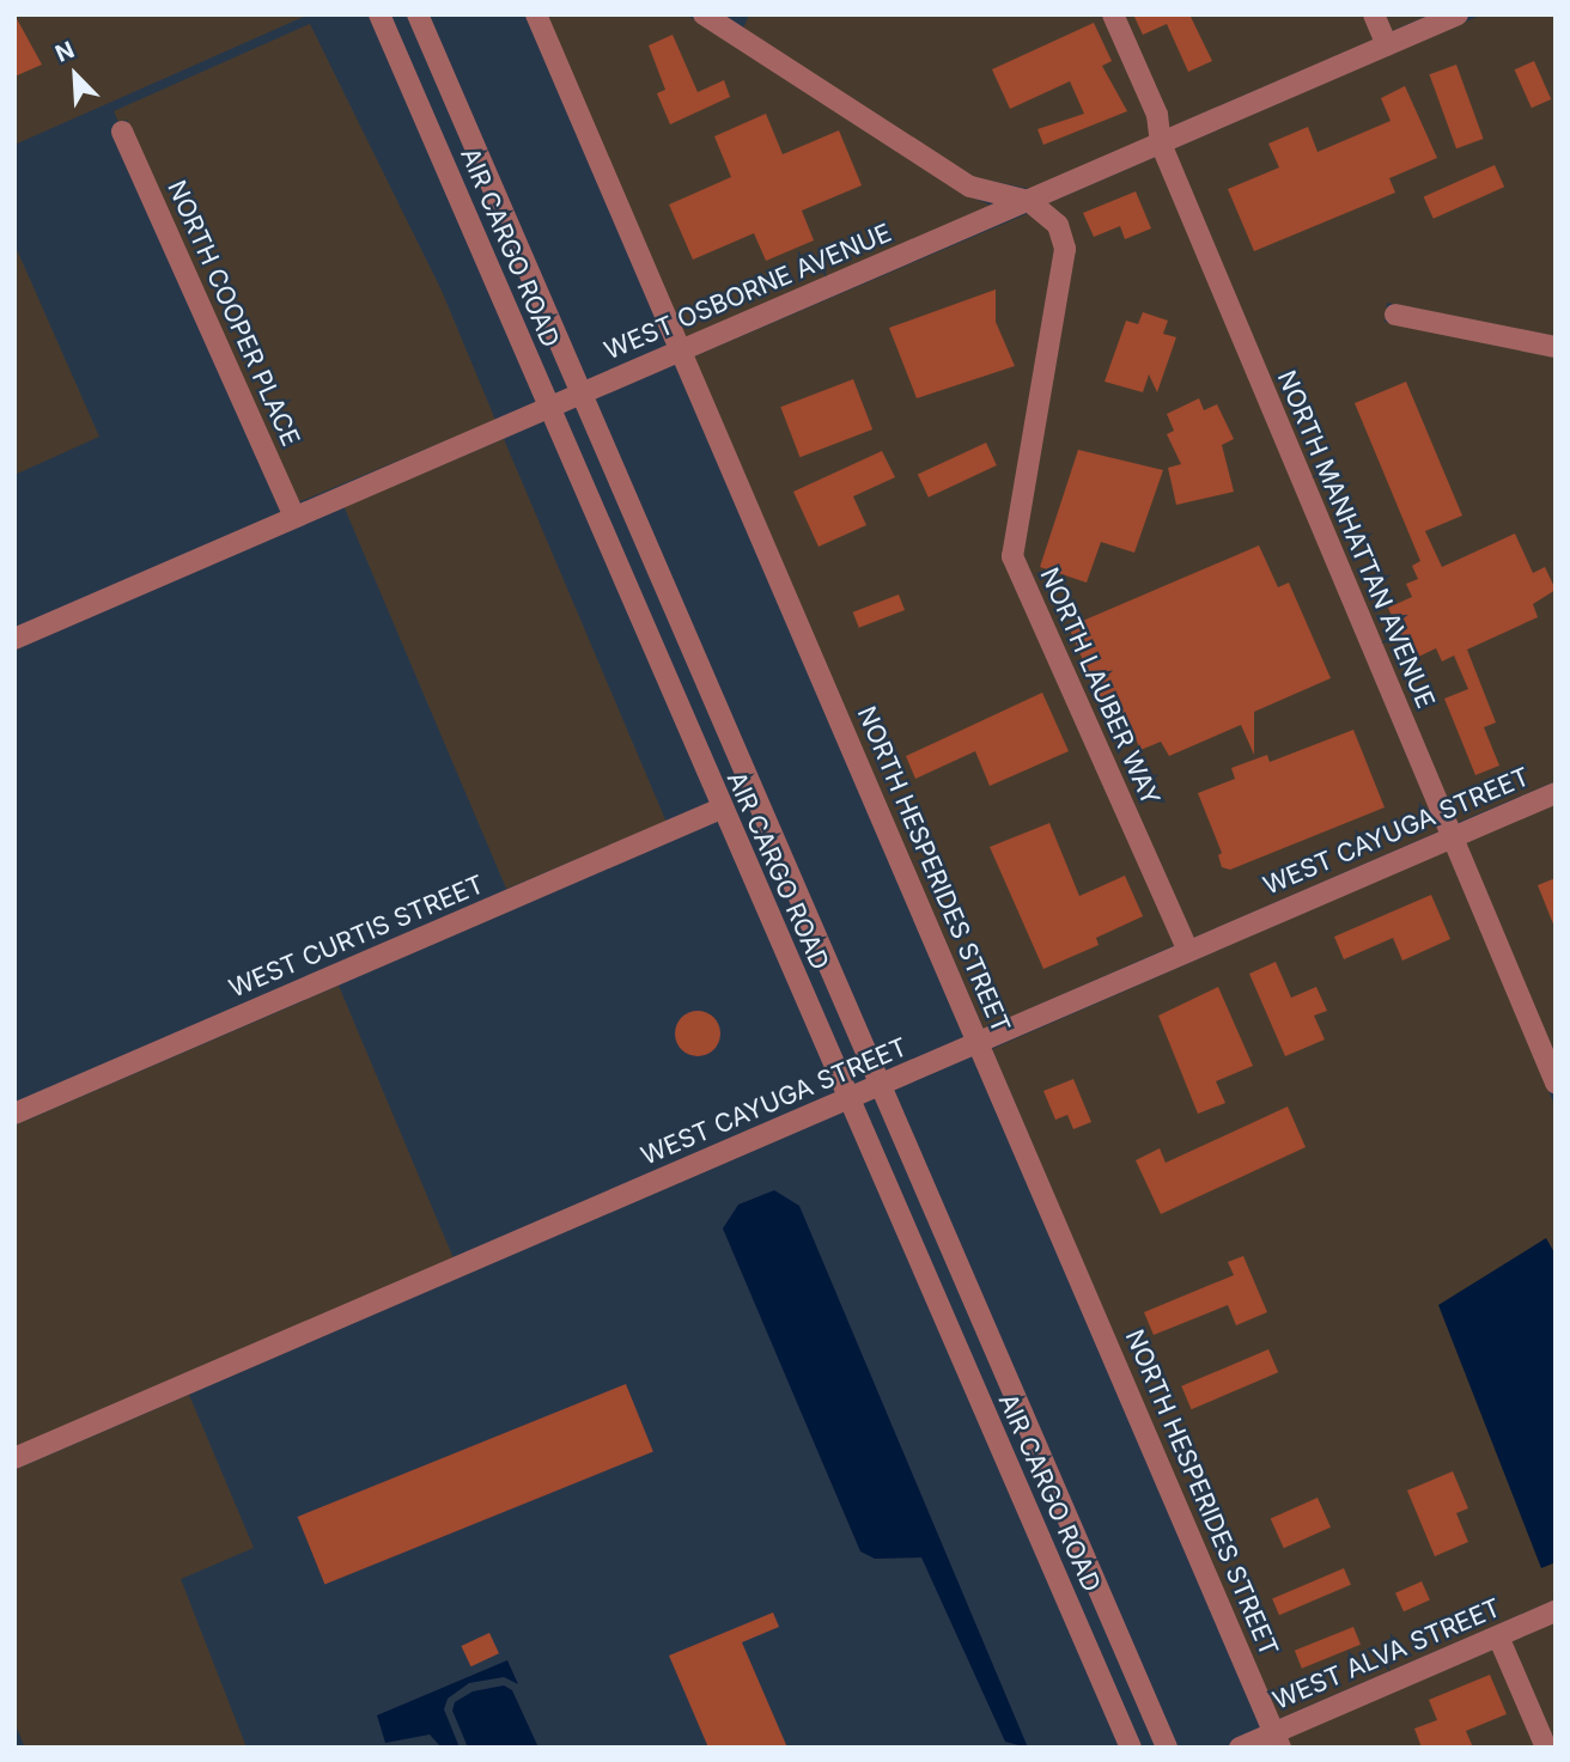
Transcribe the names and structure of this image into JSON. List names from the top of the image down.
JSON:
{
  "streets": {
    "street": [
      "AIR CARGO ROAD",
      "WEST OSBORNE AVENUE",
      "NORTH COOPER PLACE",
      "NORTH MANHATTAN AVENUE",
      "NORTH LAUBER WAY",
      "WEST CAYUGA STREET",
      "NORTH HESPERIDES STREET",
      "WEST CURTIS STREET",
      "WEST ALVA STREET"
    ]
  },
  "crossings": [
    ["AIR CARGO ROAD", "WEST OSBORNE AVENUE"],
    ["AIR CARGO ROAD", "WEST CAYUGA STREET"],
    ["AIR CARGO ROAD", "WEST CURTIS STREET"],
    ["WEST OSBORNE AVENUE", "NORTH COOPER PLACE"],
    ["WEST OSBORNE AVENUE", "NORTH MANHATTAN AVENUE"],
    ["WEST OSBORNE AVENUE", "NORTH LAUBER WAY"],
    ["WEST OSBORNE AVENUE", "NORTH HESPERIDES STREET"],
    ["NORTH MANHATTAN AVENUE", "WEST CAYUGA STREET"],
    ["NORTH LAUBER WAY", "WEST CAYUGA STREET"],
    ["WEST CAYUGA STREET", "NORTH HESPERIDES STREET"],
    ["NORTH HESPERIDES STREET", "WEST ALVA STREET"]
  ],
  "north": "top left"
}
